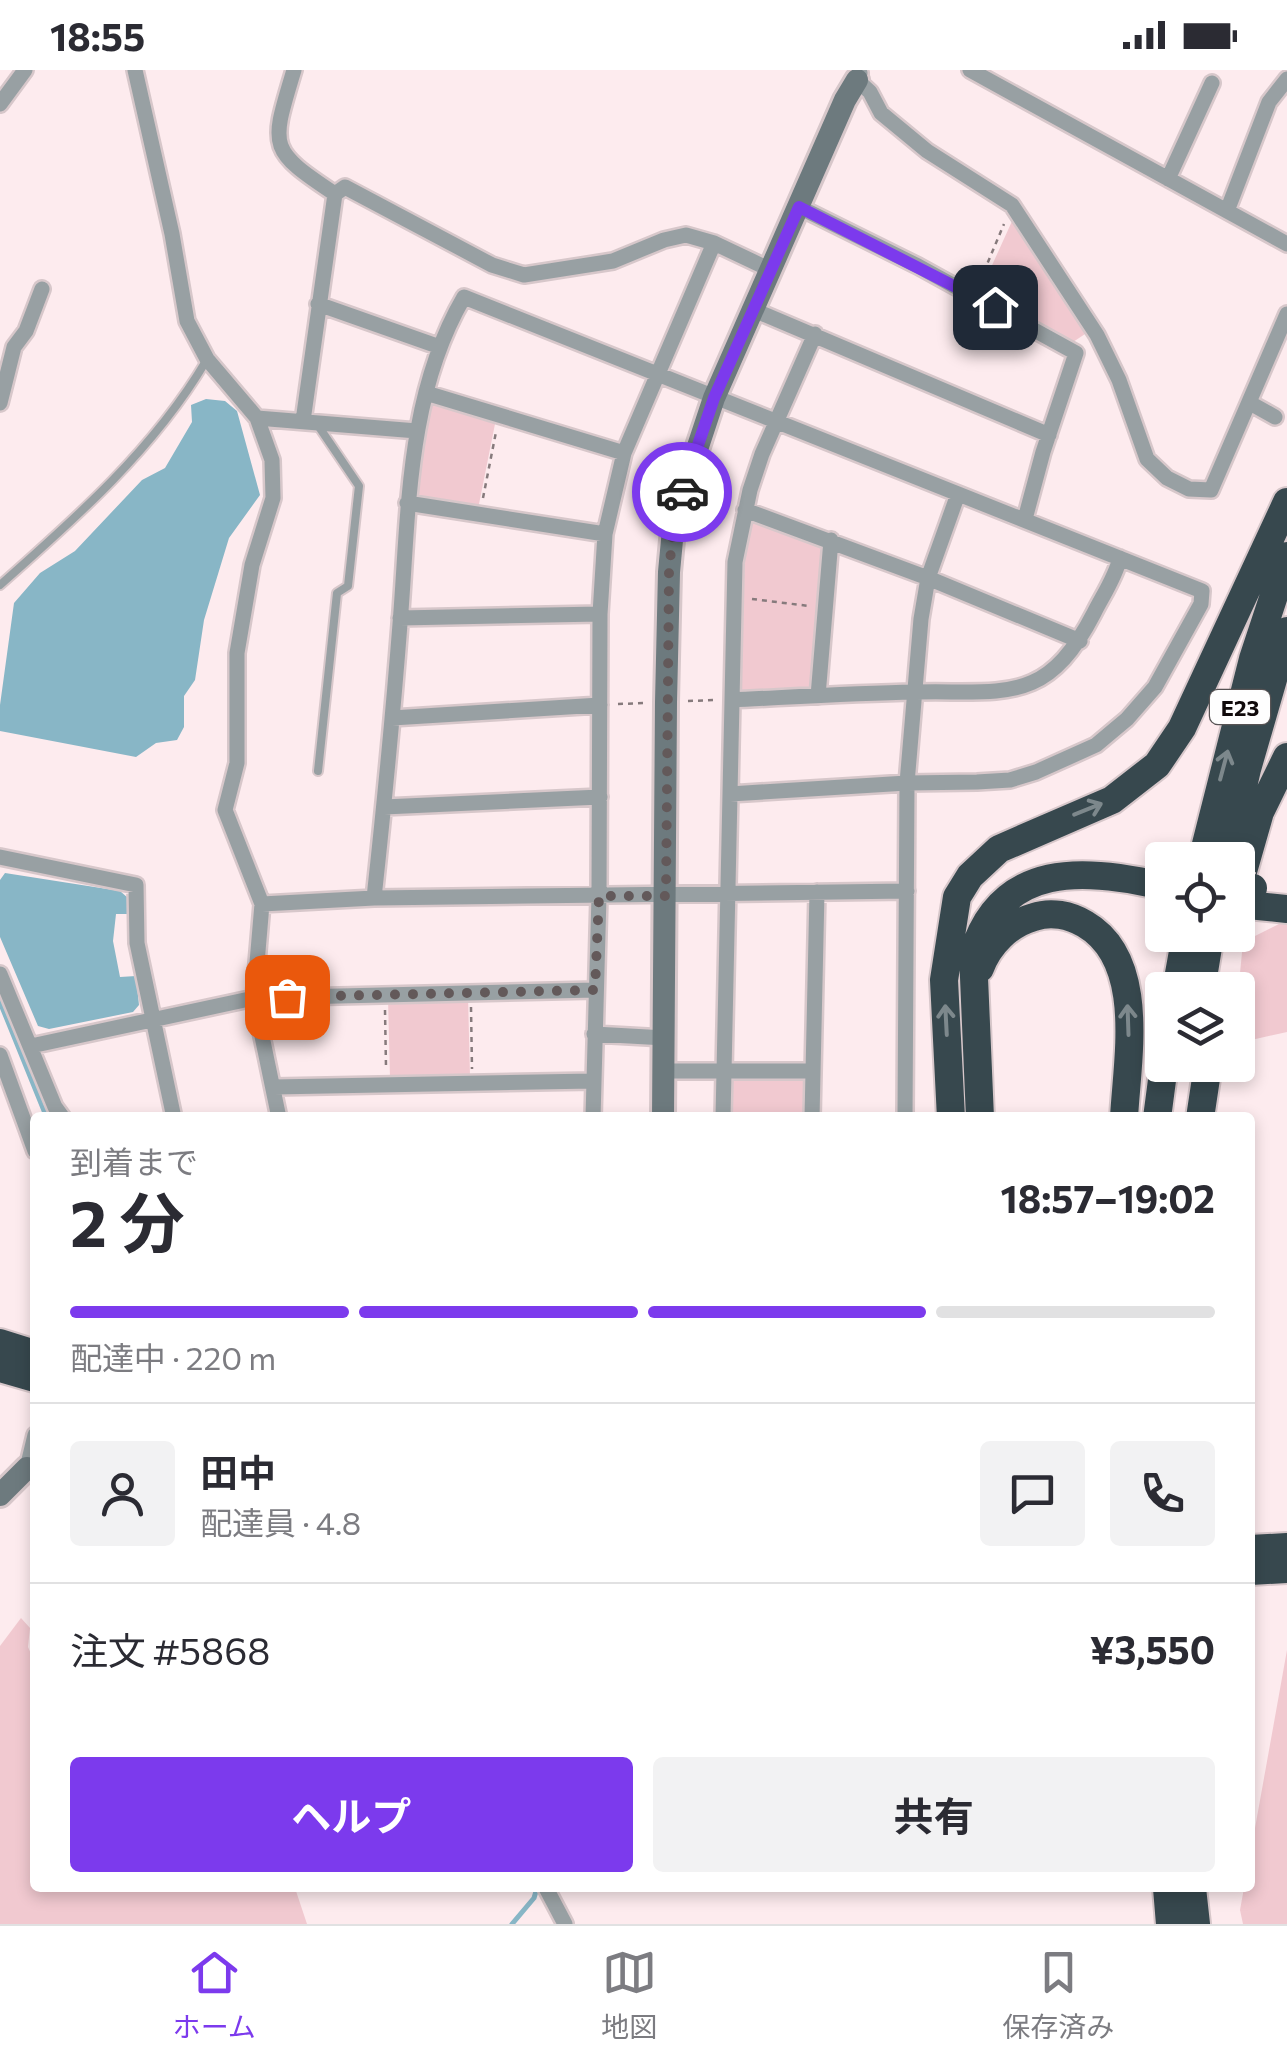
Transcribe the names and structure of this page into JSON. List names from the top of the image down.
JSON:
{
  "streets": {
    "highway": ["E23"]
  },
  "page": {
    "status": "18:55",
    "heading": ["2 分", "到着まで", "18:57–19:02"],
    "panel": [
      "田中",
      "配達員 · 4.8",
      "注文 #5868",
      "¥3,550"
    ],
    "bar": "配達中 · 220 m",
    "buttons": ["ヘルプ", "共有"],
    "tabs": ["ホーム", "地図", "保存済み"]
  }
}
